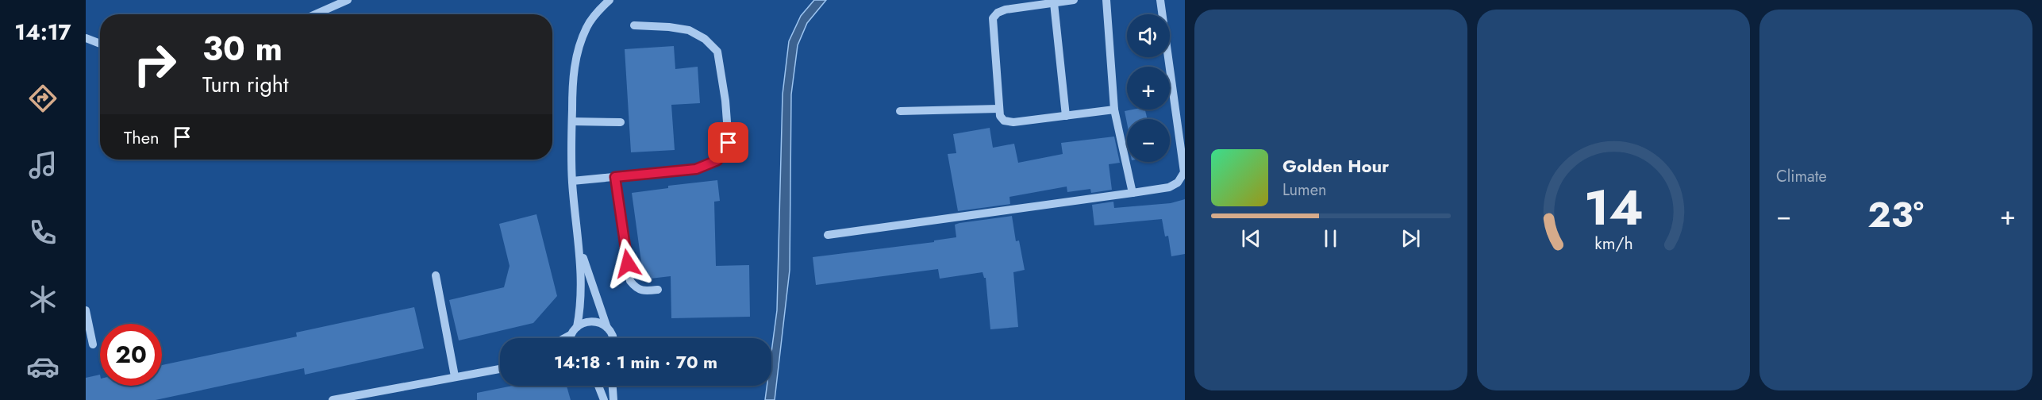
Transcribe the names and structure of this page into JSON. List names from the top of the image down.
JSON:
{
  "page": {
    "tabs": "14:17",
    "tile": "Climate",
    "map_buttons": ["+", "−"],
    "turn": ["30 m", "Turn right"],
    "then": "Then",
    "song": ["Golden Hour", "Lumen"],
    "heat": ["−", "23°", "+"],
    "limit": "20",
    "trip": "14:18 · 1 min · 70 m",
    "gauge": ["14", "km/h"]
  }
}
